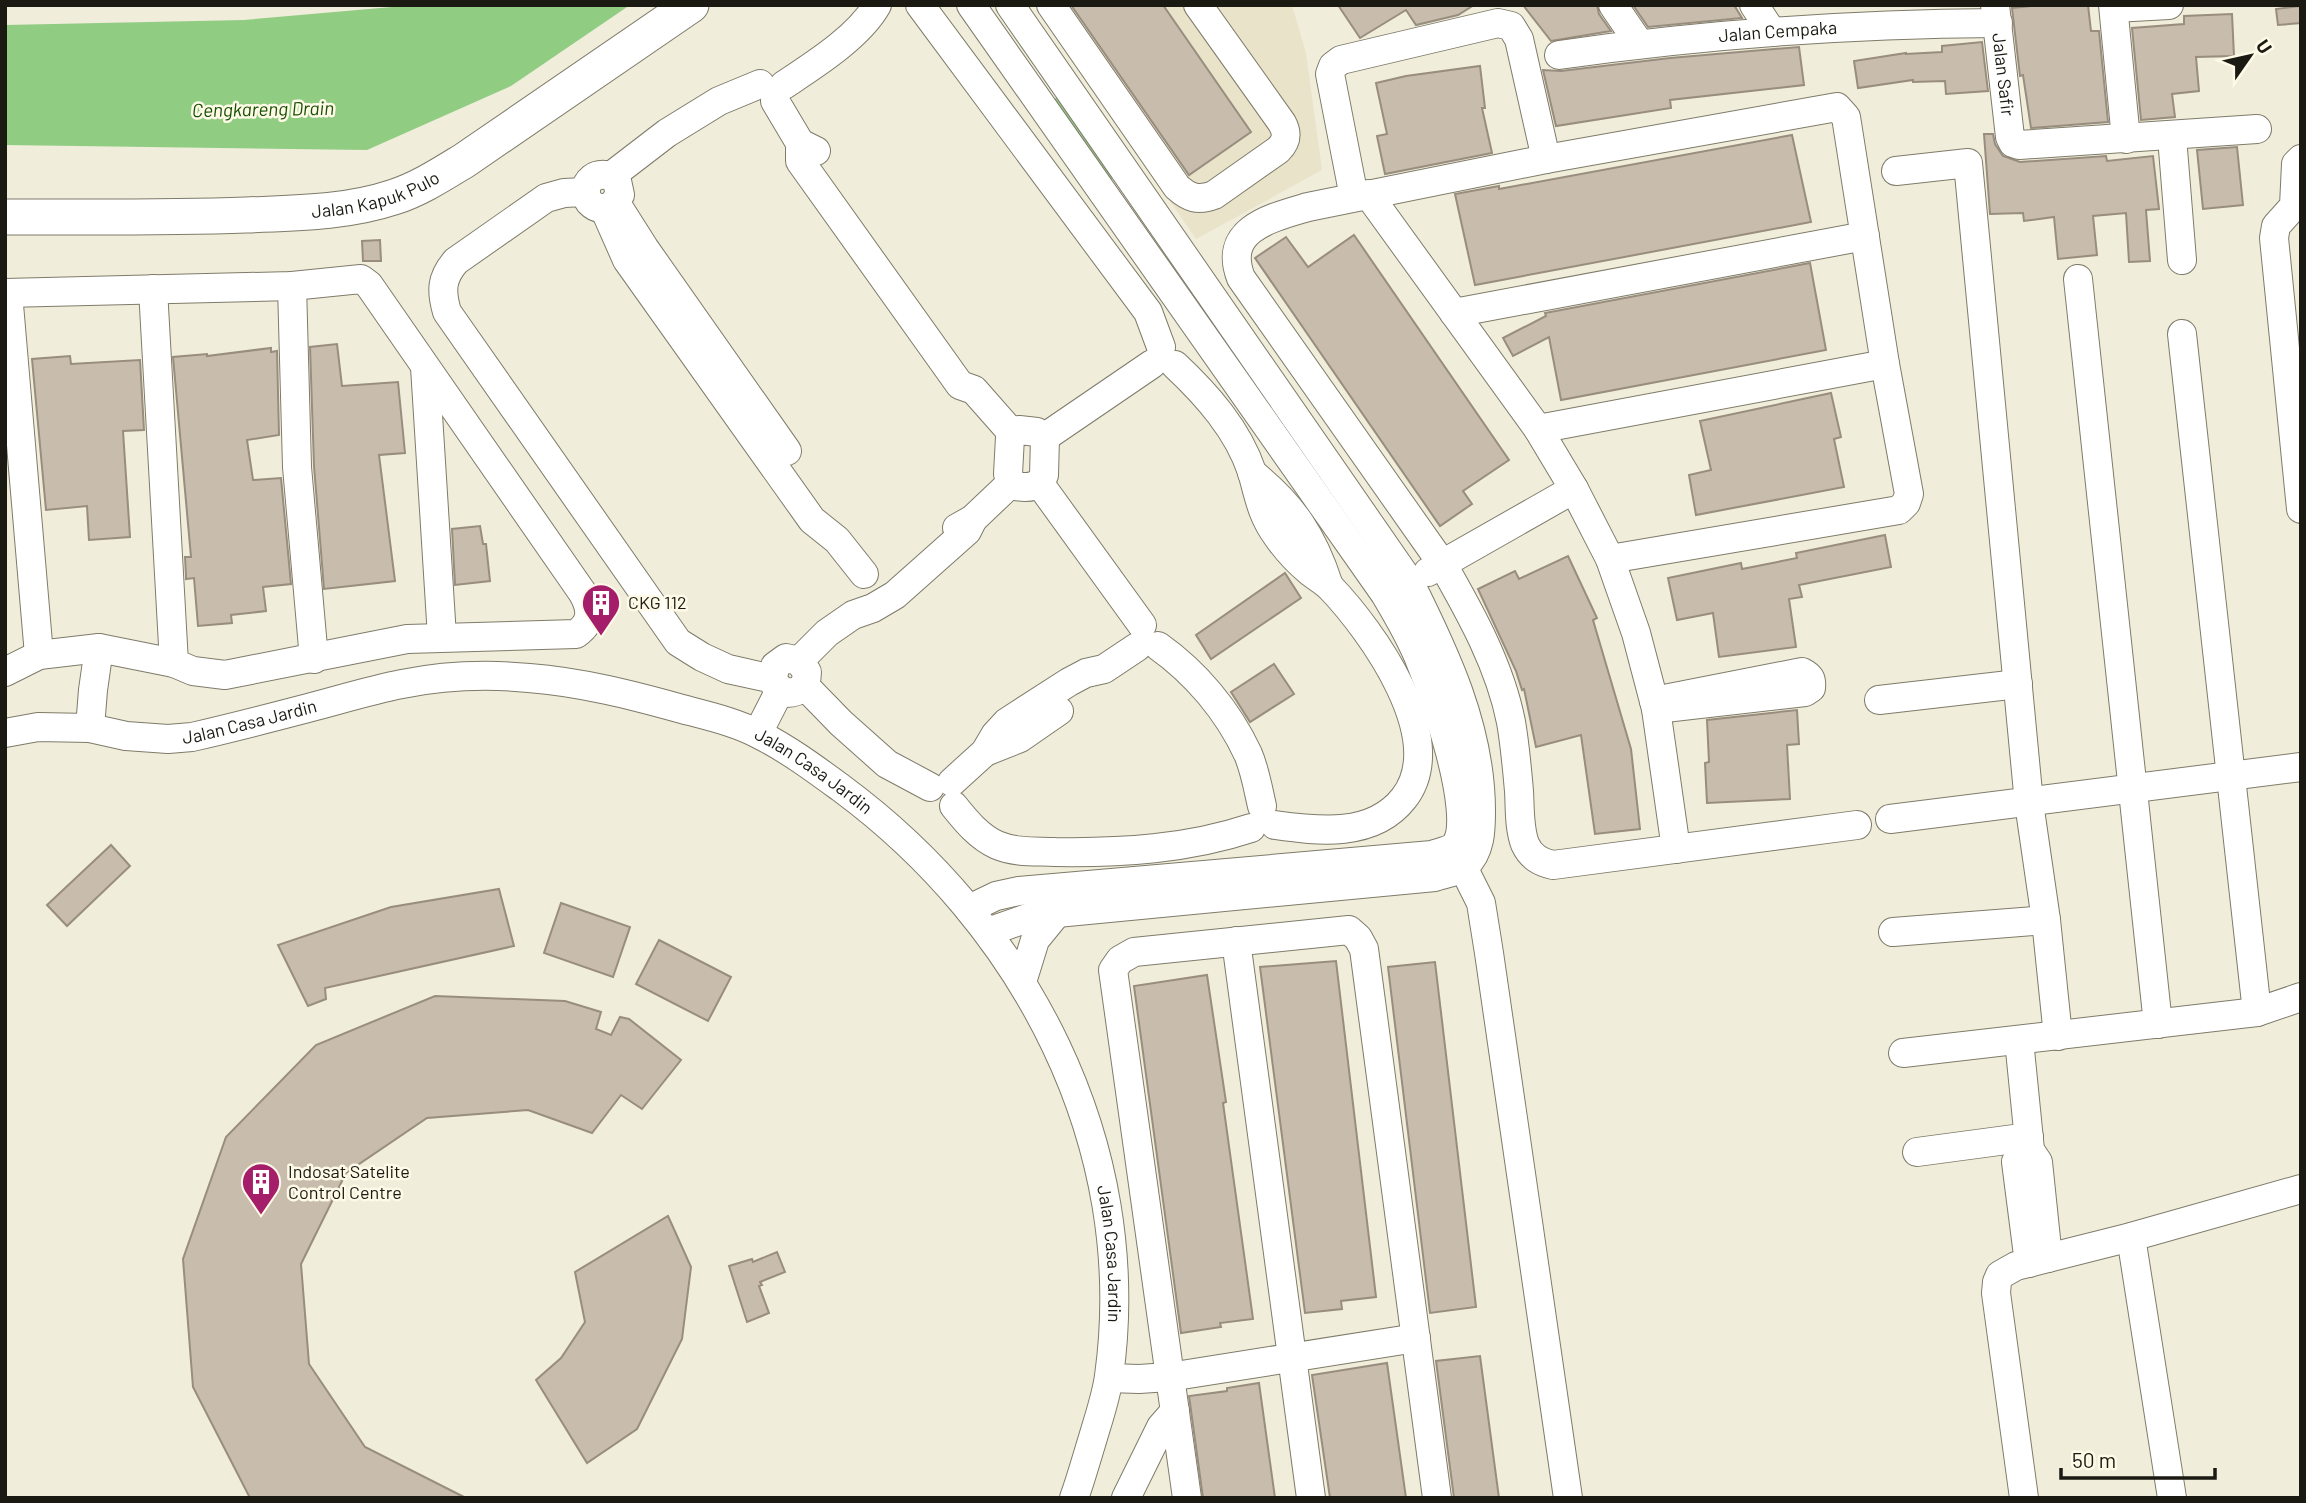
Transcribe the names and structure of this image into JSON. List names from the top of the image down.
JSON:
{
  "streets": {
    "main road": ["Jalan Kapuk Pulo"],
    "street": ["Jalan Cempaka", "Jalan Safir", "Jalan Casa Jardin"]
  },
  "crossings": [
    ["Jalan Cempaka", "Jalan Safir"]
  ],
  "water": ["Cengkareng Drain"],
  "places": {
    "building": ["CKG 112", "Indosat Satelite Control Centre"]
  },
  "scale_bar": "50 m",
  "north": "top right"
}
